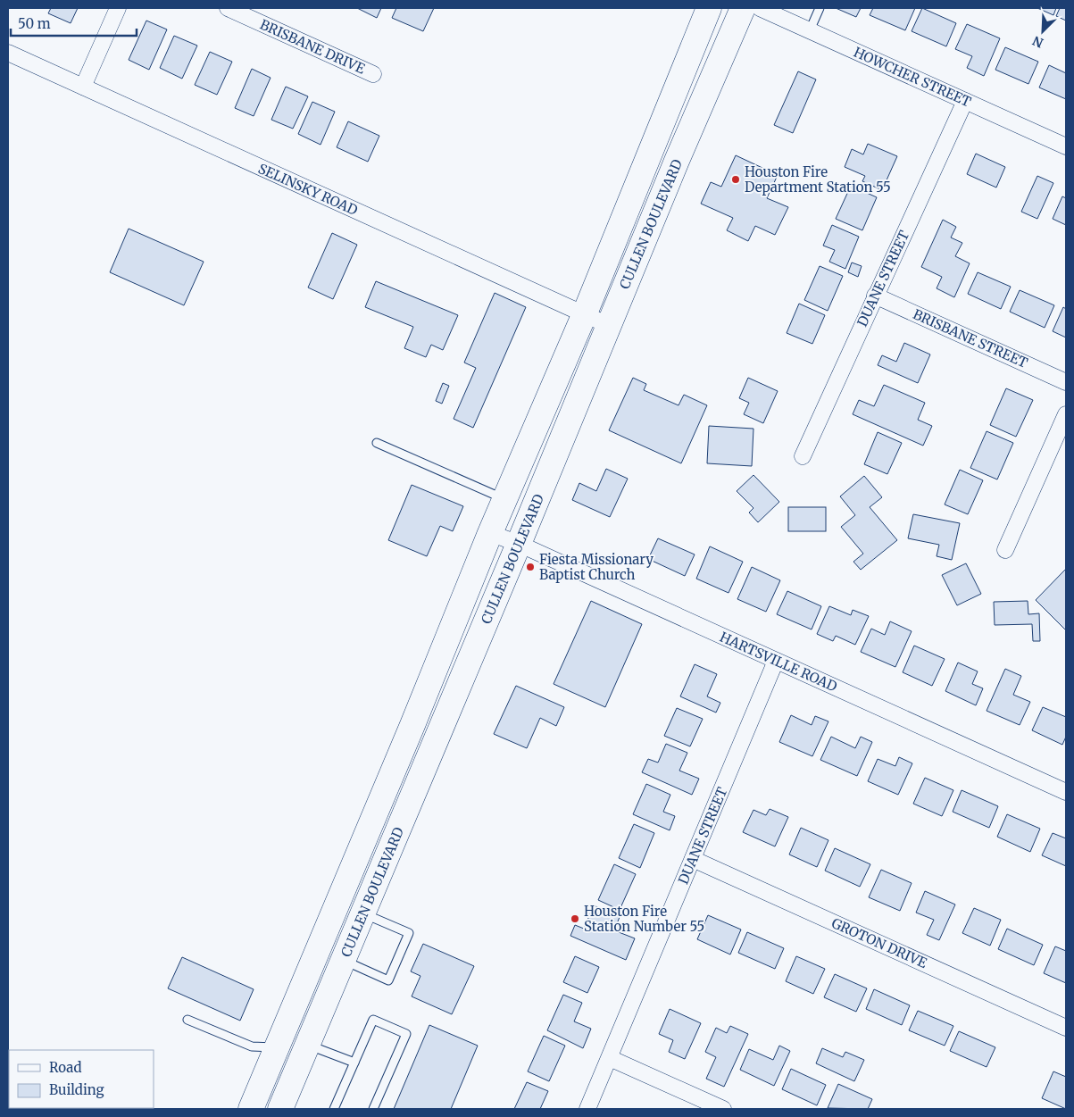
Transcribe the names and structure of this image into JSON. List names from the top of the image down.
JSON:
{
  "streets": {
    "main road": ["CULLEN BOULEVARD"],
    "street": [
      "BRISBANE DRIVE",
      "HOWCHER STREET",
      "SELINSKY ROAD",
      "DUANE STREET",
      "BRISBANE STREET",
      "HARTSVILLE ROAD",
      "GROTON DRIVE"
    ]
  },
  "crossings": [
    ["HOWCHER STREET", "DUANE STREET"],
    ["SELINSKY ROAD", "CULLEN BOULEVARD"],
    ["CULLEN BOULEVARD", "HARTSVILLE ROAD"],
    ["DUANE STREET", "BRISBANE STREET"],
    ["DUANE STREET", "HARTSVILLE ROAD"],
    ["DUANE STREET", "GROTON DRIVE"]
  ],
  "places": ["Houston Fire Department Station 55", "Fiesta Missionary Baptist Church", "Houston Fire Station Number 55"],
  "legend": ["Road", "Building"],
  "scale_bar": "50 m",
  "north": "bottom left"
}
